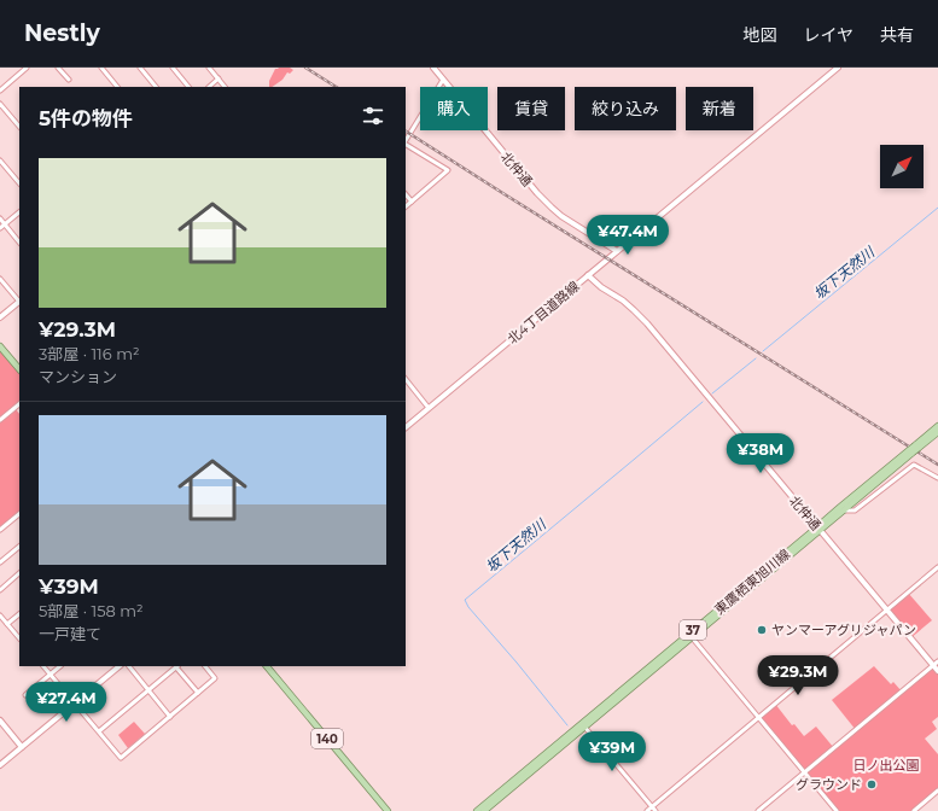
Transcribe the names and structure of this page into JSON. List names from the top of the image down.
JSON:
{
  "streets": {
    "main road": ["東鷹栖東旭川線", "37", "140"],
    "street": ["北仲通", "北4丁目道路線"]
  },
  "crossings": [
    ["北仲通", "北4丁目道路線"],
    ["北仲通", "東鷹栖東旭川線"]
  ],
  "water": ["坂下天然川"],
  "parks": ["日ノ出公園"],
  "places": ["ヤンマーアグリジャパン", "グラウンド"],
  "north": "top right",
  "page": {
    "header": "Nestly",
    "nav": ["地図", "レイヤ", "共有"],
    "chip": [
      "購入",
      "賃貸",
      "絞り込み",
      "新着"
    ],
    "heading": "5件の物件",
    "list": [
      {
        "name": "¥29.3M",
        "note": "3部屋 · 116 m² · マンション"
      },
      {
        "name": "¥39M",
        "note": "5部屋 · 158 m² · 一戸建て"
      }
    ],
    "price": [
      "¥47.4M",
      "¥38M",
      "¥29.3M",
      "¥27.4M",
      "¥39M"
    ]
  }
}
